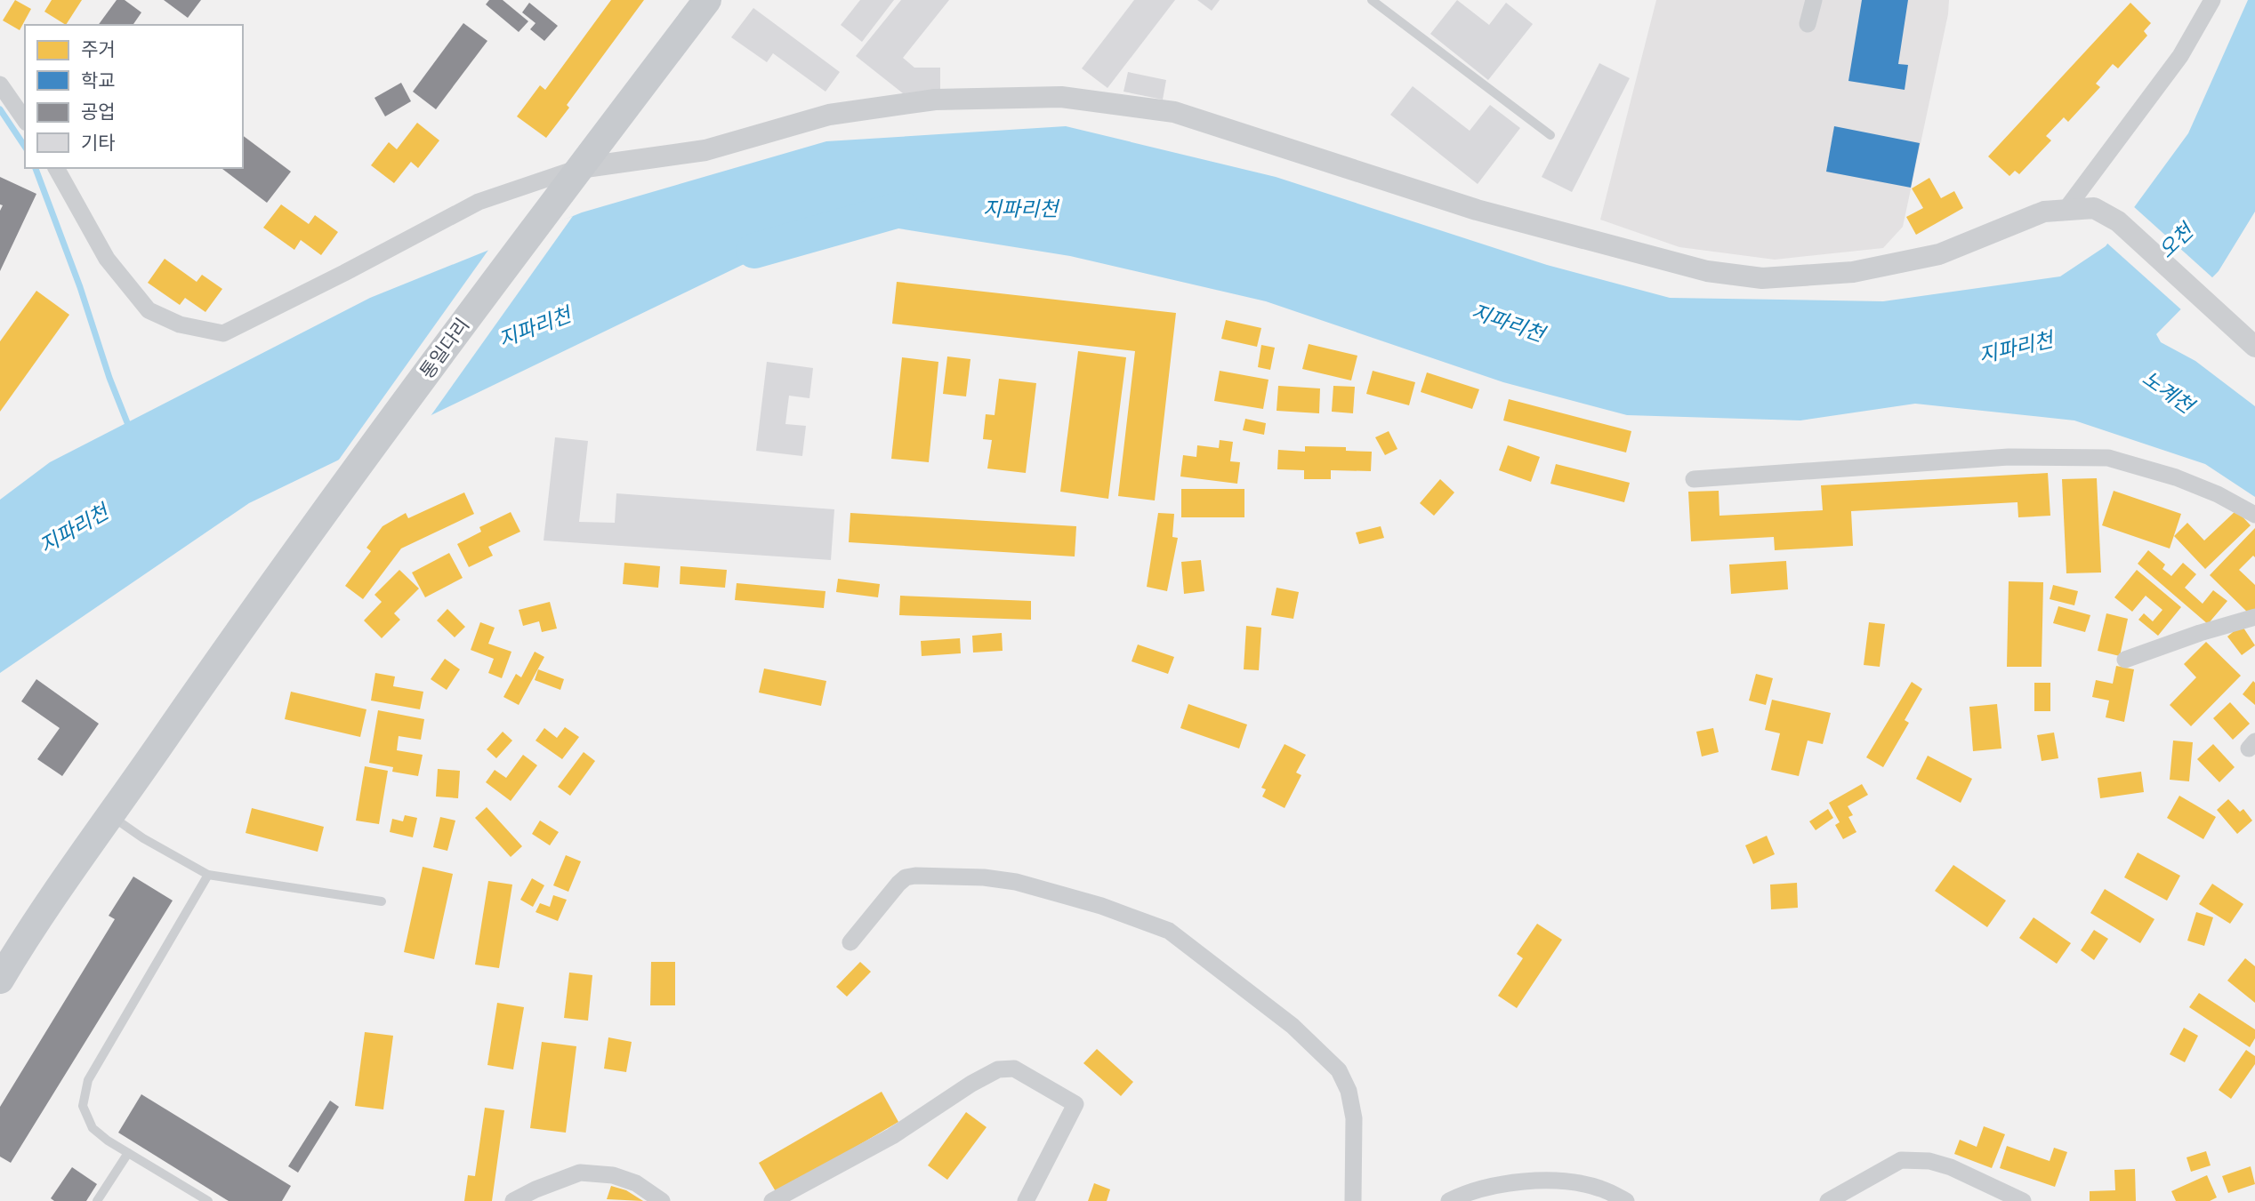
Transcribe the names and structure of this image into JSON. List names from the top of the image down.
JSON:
{
  "streets": {
    "main road": ["통일다리"]
  },
  "water": ["지파리천", "오천", "노계천"],
  "legend": [
    "주거",
    "학교",
    "공업",
    "기타"
  ]
}
